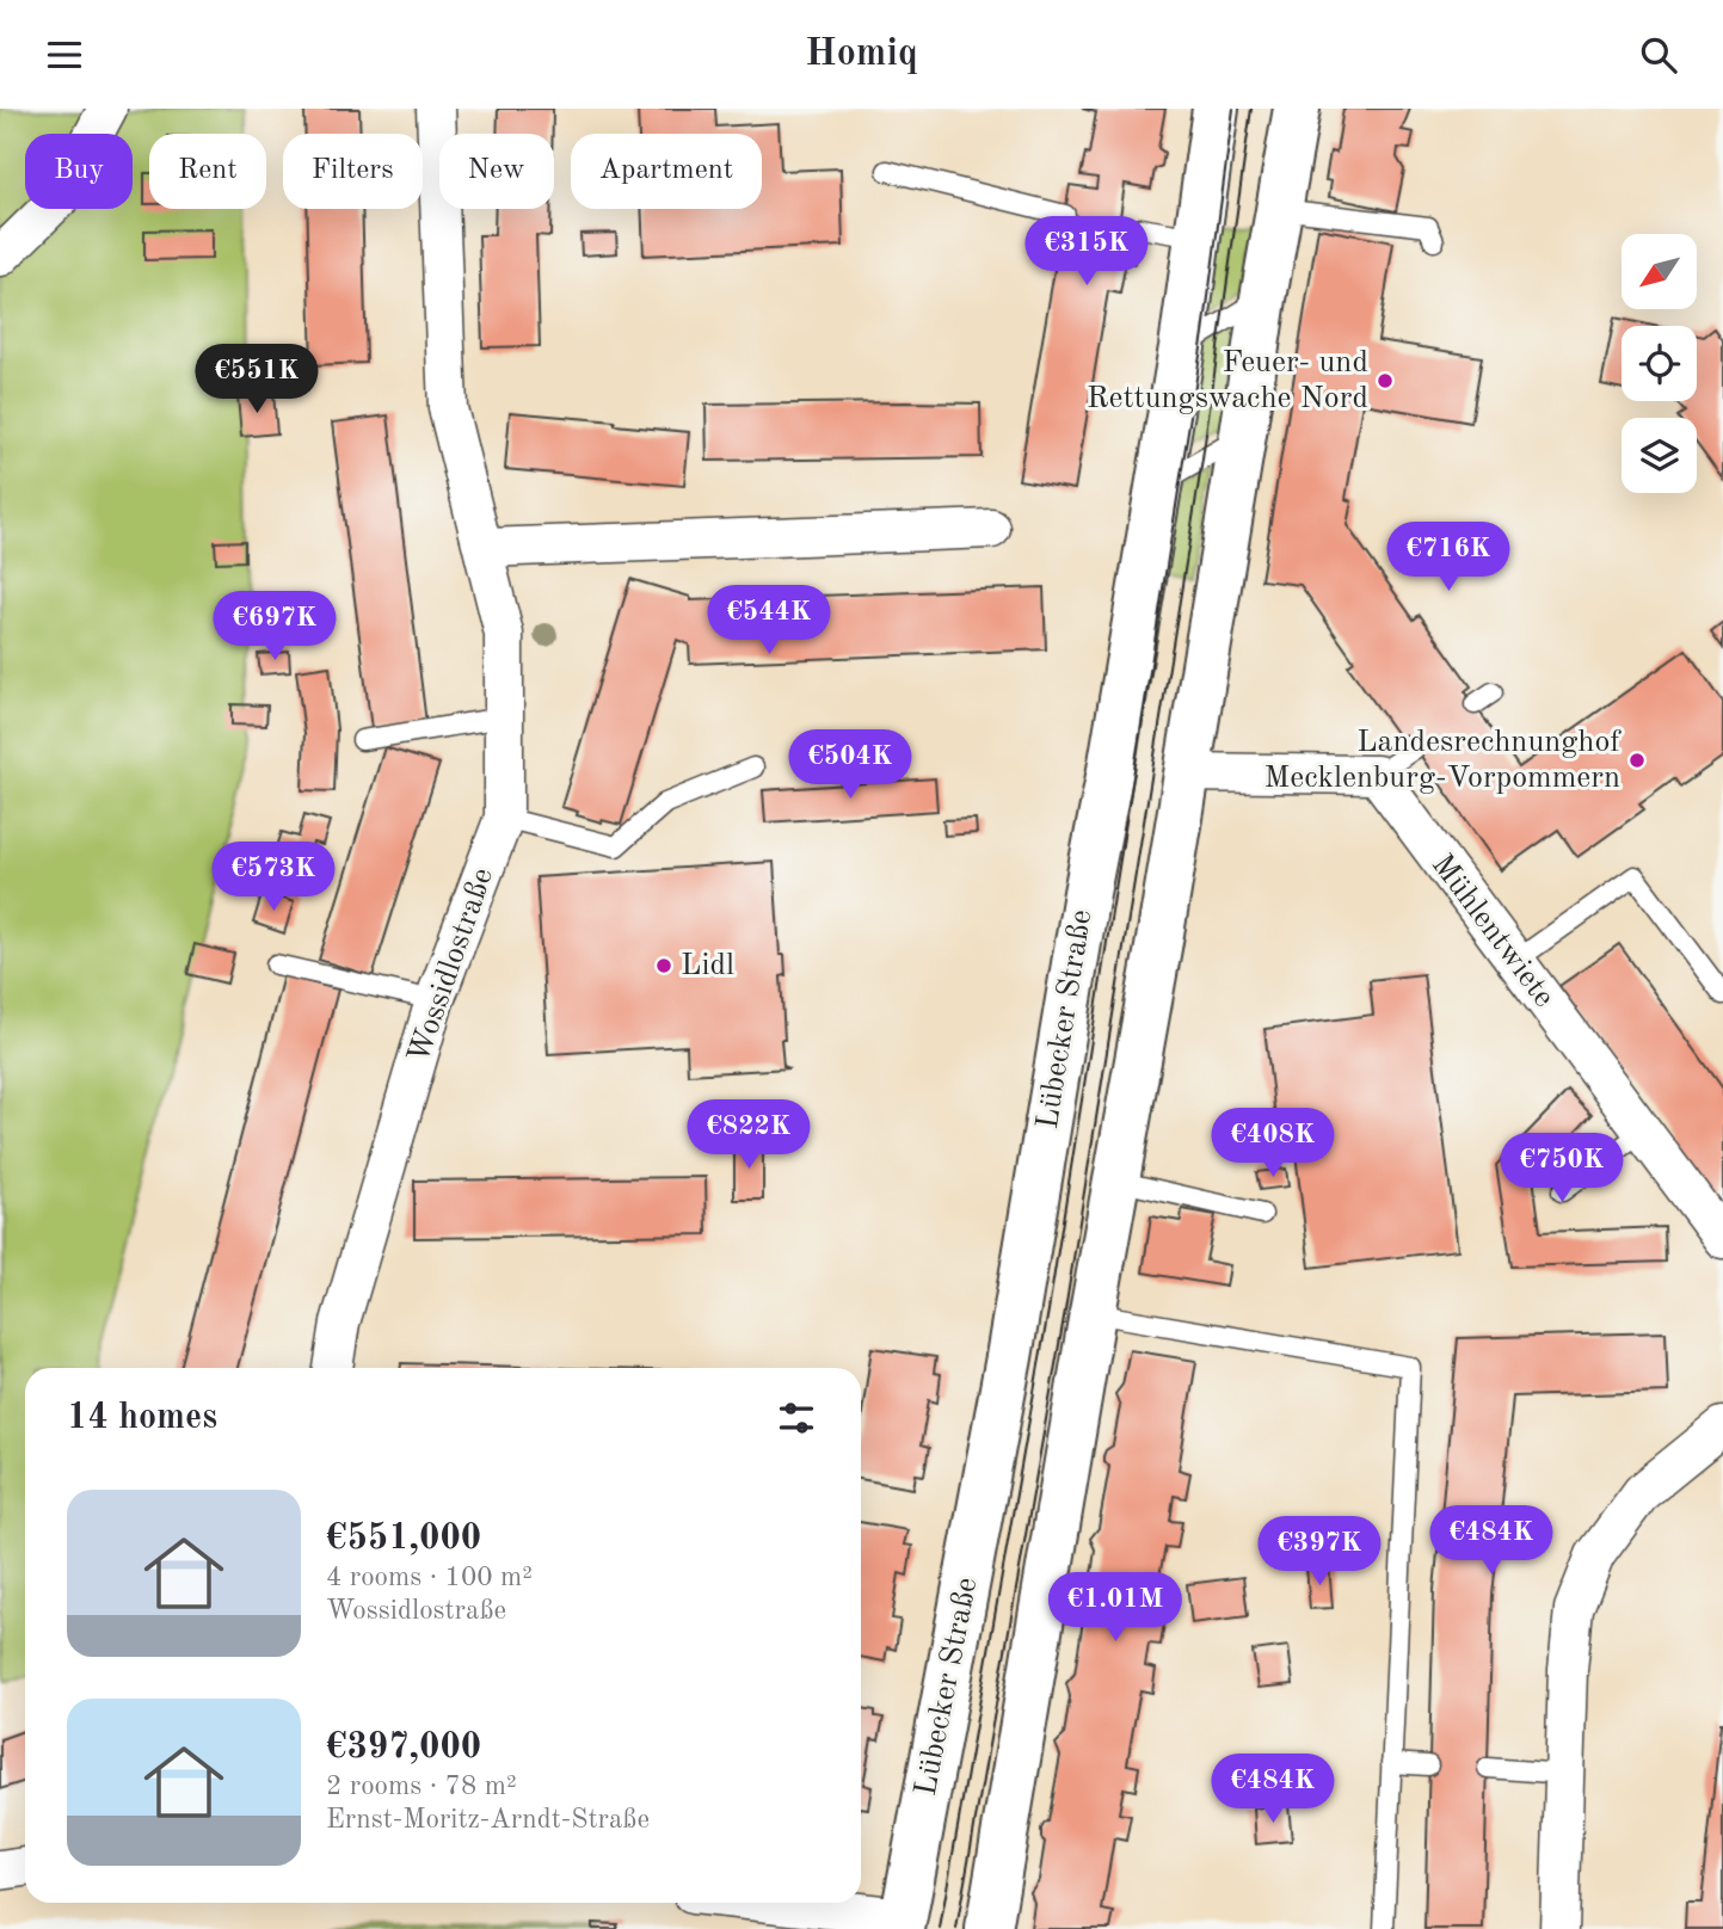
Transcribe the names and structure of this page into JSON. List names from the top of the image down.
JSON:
{
  "streets": {
    "street": ["Mühlentwiete", "Wossidlostraße", "Lübecker Straße"]
  },
  "places": ["Feuer- und Rettungswache Nord", "Landesrechnunghof Mecklenburg-Vorpommern", "Lidl"],
  "north": "bottom left",
  "page": {
    "header": "Homiq",
    "chip": [
      "Buy",
      "Rent",
      "Filters",
      "New",
      "Apartment"
    ],
    "price": [
      "€315K",
      "€551K",
      "€716K",
      "€544K",
      "€697K",
      "€504K",
      "€573K",
      "€822K",
      "€408K",
      "€750K",
      "€484K",
      "€397K",
      "€1.01M",
      "€484K"
    ],
    "heading": "14 homes",
    "list": [
      {
        "name": "€551,000",
        "note": "4 rooms · 100 m² · Wossidlostraße"
      },
      {
        "name": "€397,000",
        "note": "2 rooms · 78 m² · Ernst-Moritz-Arndt-Straße"
      }
    ]
  }
}
